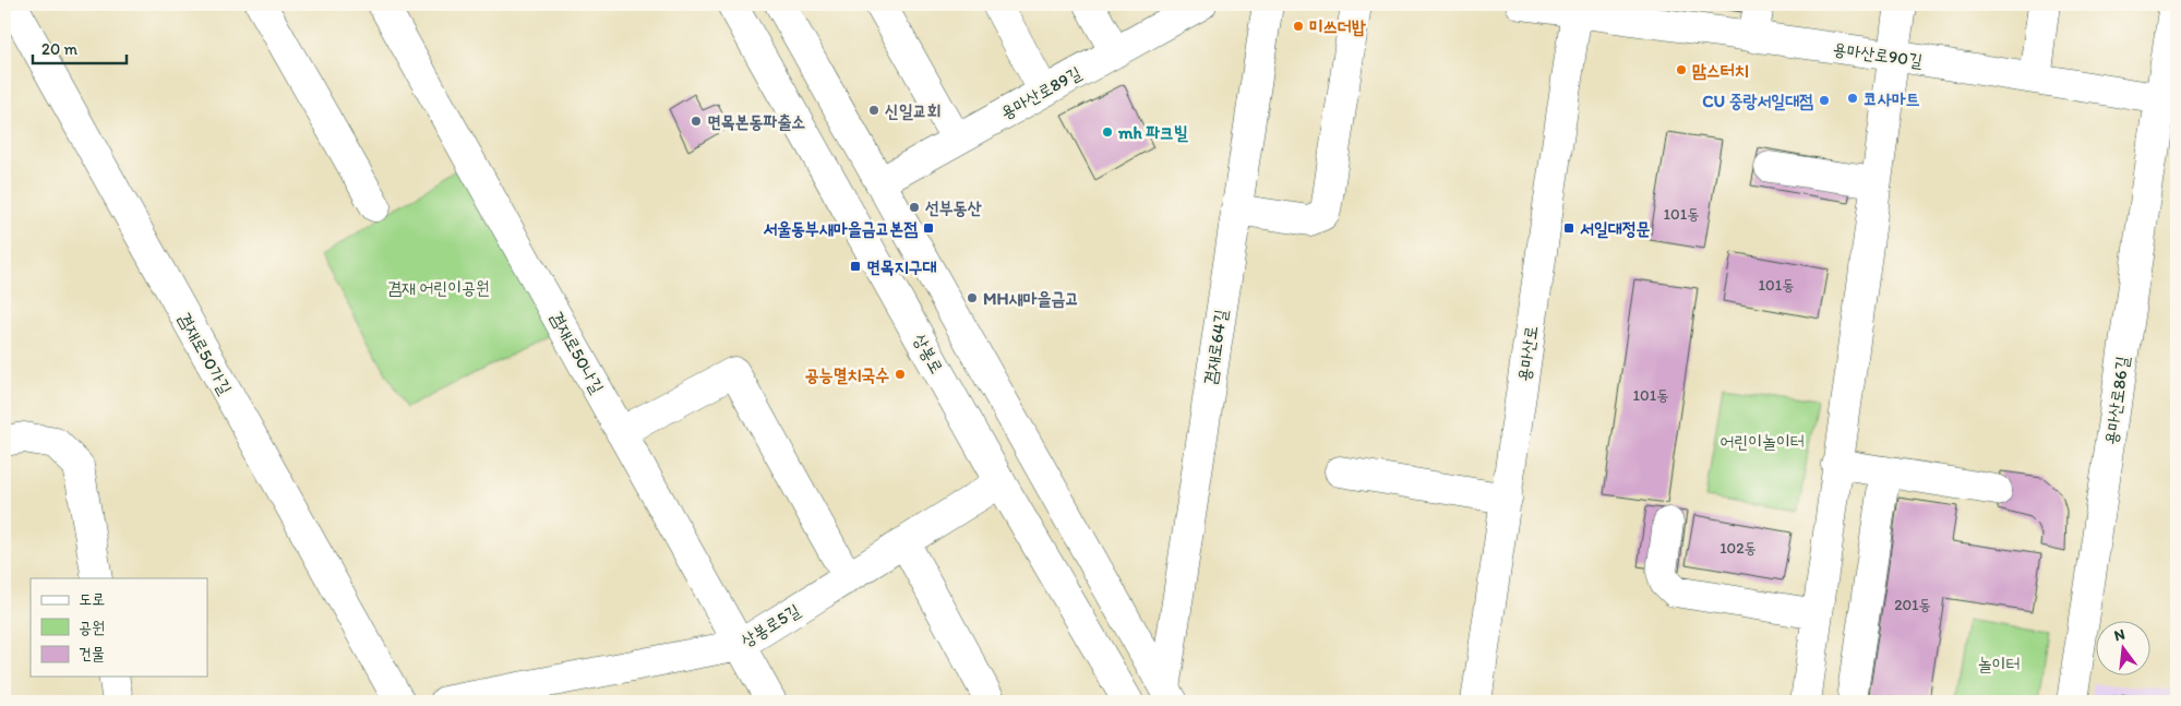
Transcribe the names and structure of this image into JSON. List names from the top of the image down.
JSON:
{
  "streets": {
    "street": [
      "용마산로90길",
      "용마산로89길",
      "겸재로64길",
      "겸재로50나길",
      "겸재로50가길",
      "상봉로",
      "용마산로",
      "용마산로86길",
      "상봉로5길"
    ]
  },
  "crossings": [
    ["용마산로90길", "용마산로"],
    ["용마산로90길", "용마산로86길"],
    ["겸재로50나길", "상봉로5길"],
    ["상봉로", "상봉로5길"]
  ],
  "parks": ["겸재 어린이공원", "어린이놀이터", "놀이터"],
  "places": {
    "other": [
      "미쓰더밥",
      "맘스터치",
      "코사마트",
      "CU 중랑서일대점",
      "신일교회",
      "면목본동파출소",
      "mh 파크빌",
      "선부동산",
      "MH새마을금고",
      "공능멸치국수"
    ],
    "transit": ["서울동부새마을금고본점", "서일대정문", "면목지구대"]
  },
  "house_numbers": [
    "101동",
    "101동",
    "101동",
    "102동",
    "201동"
  ],
  "legend": ["도로", "공원", "건물"],
  "scale_bar": "20 m",
  "north": "top"
}
